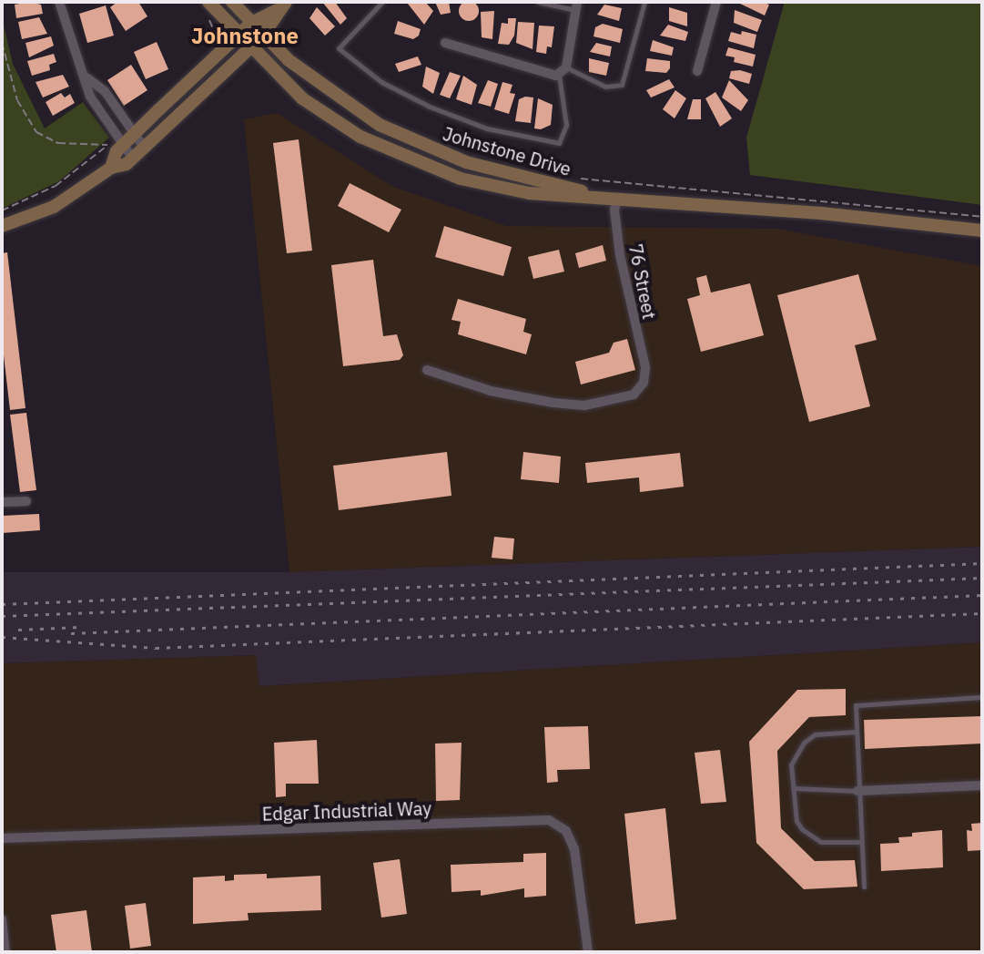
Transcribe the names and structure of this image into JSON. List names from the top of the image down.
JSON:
{
  "streets": {
    "main road": ["Johnstone Drive"],
    "street": ["76 Street", "Edgar Industrial Way"]
  },
  "crossings": [
    ["Johnstone Drive", "76 Street"]
  ],
  "districts": ["Johnstone"]
}
